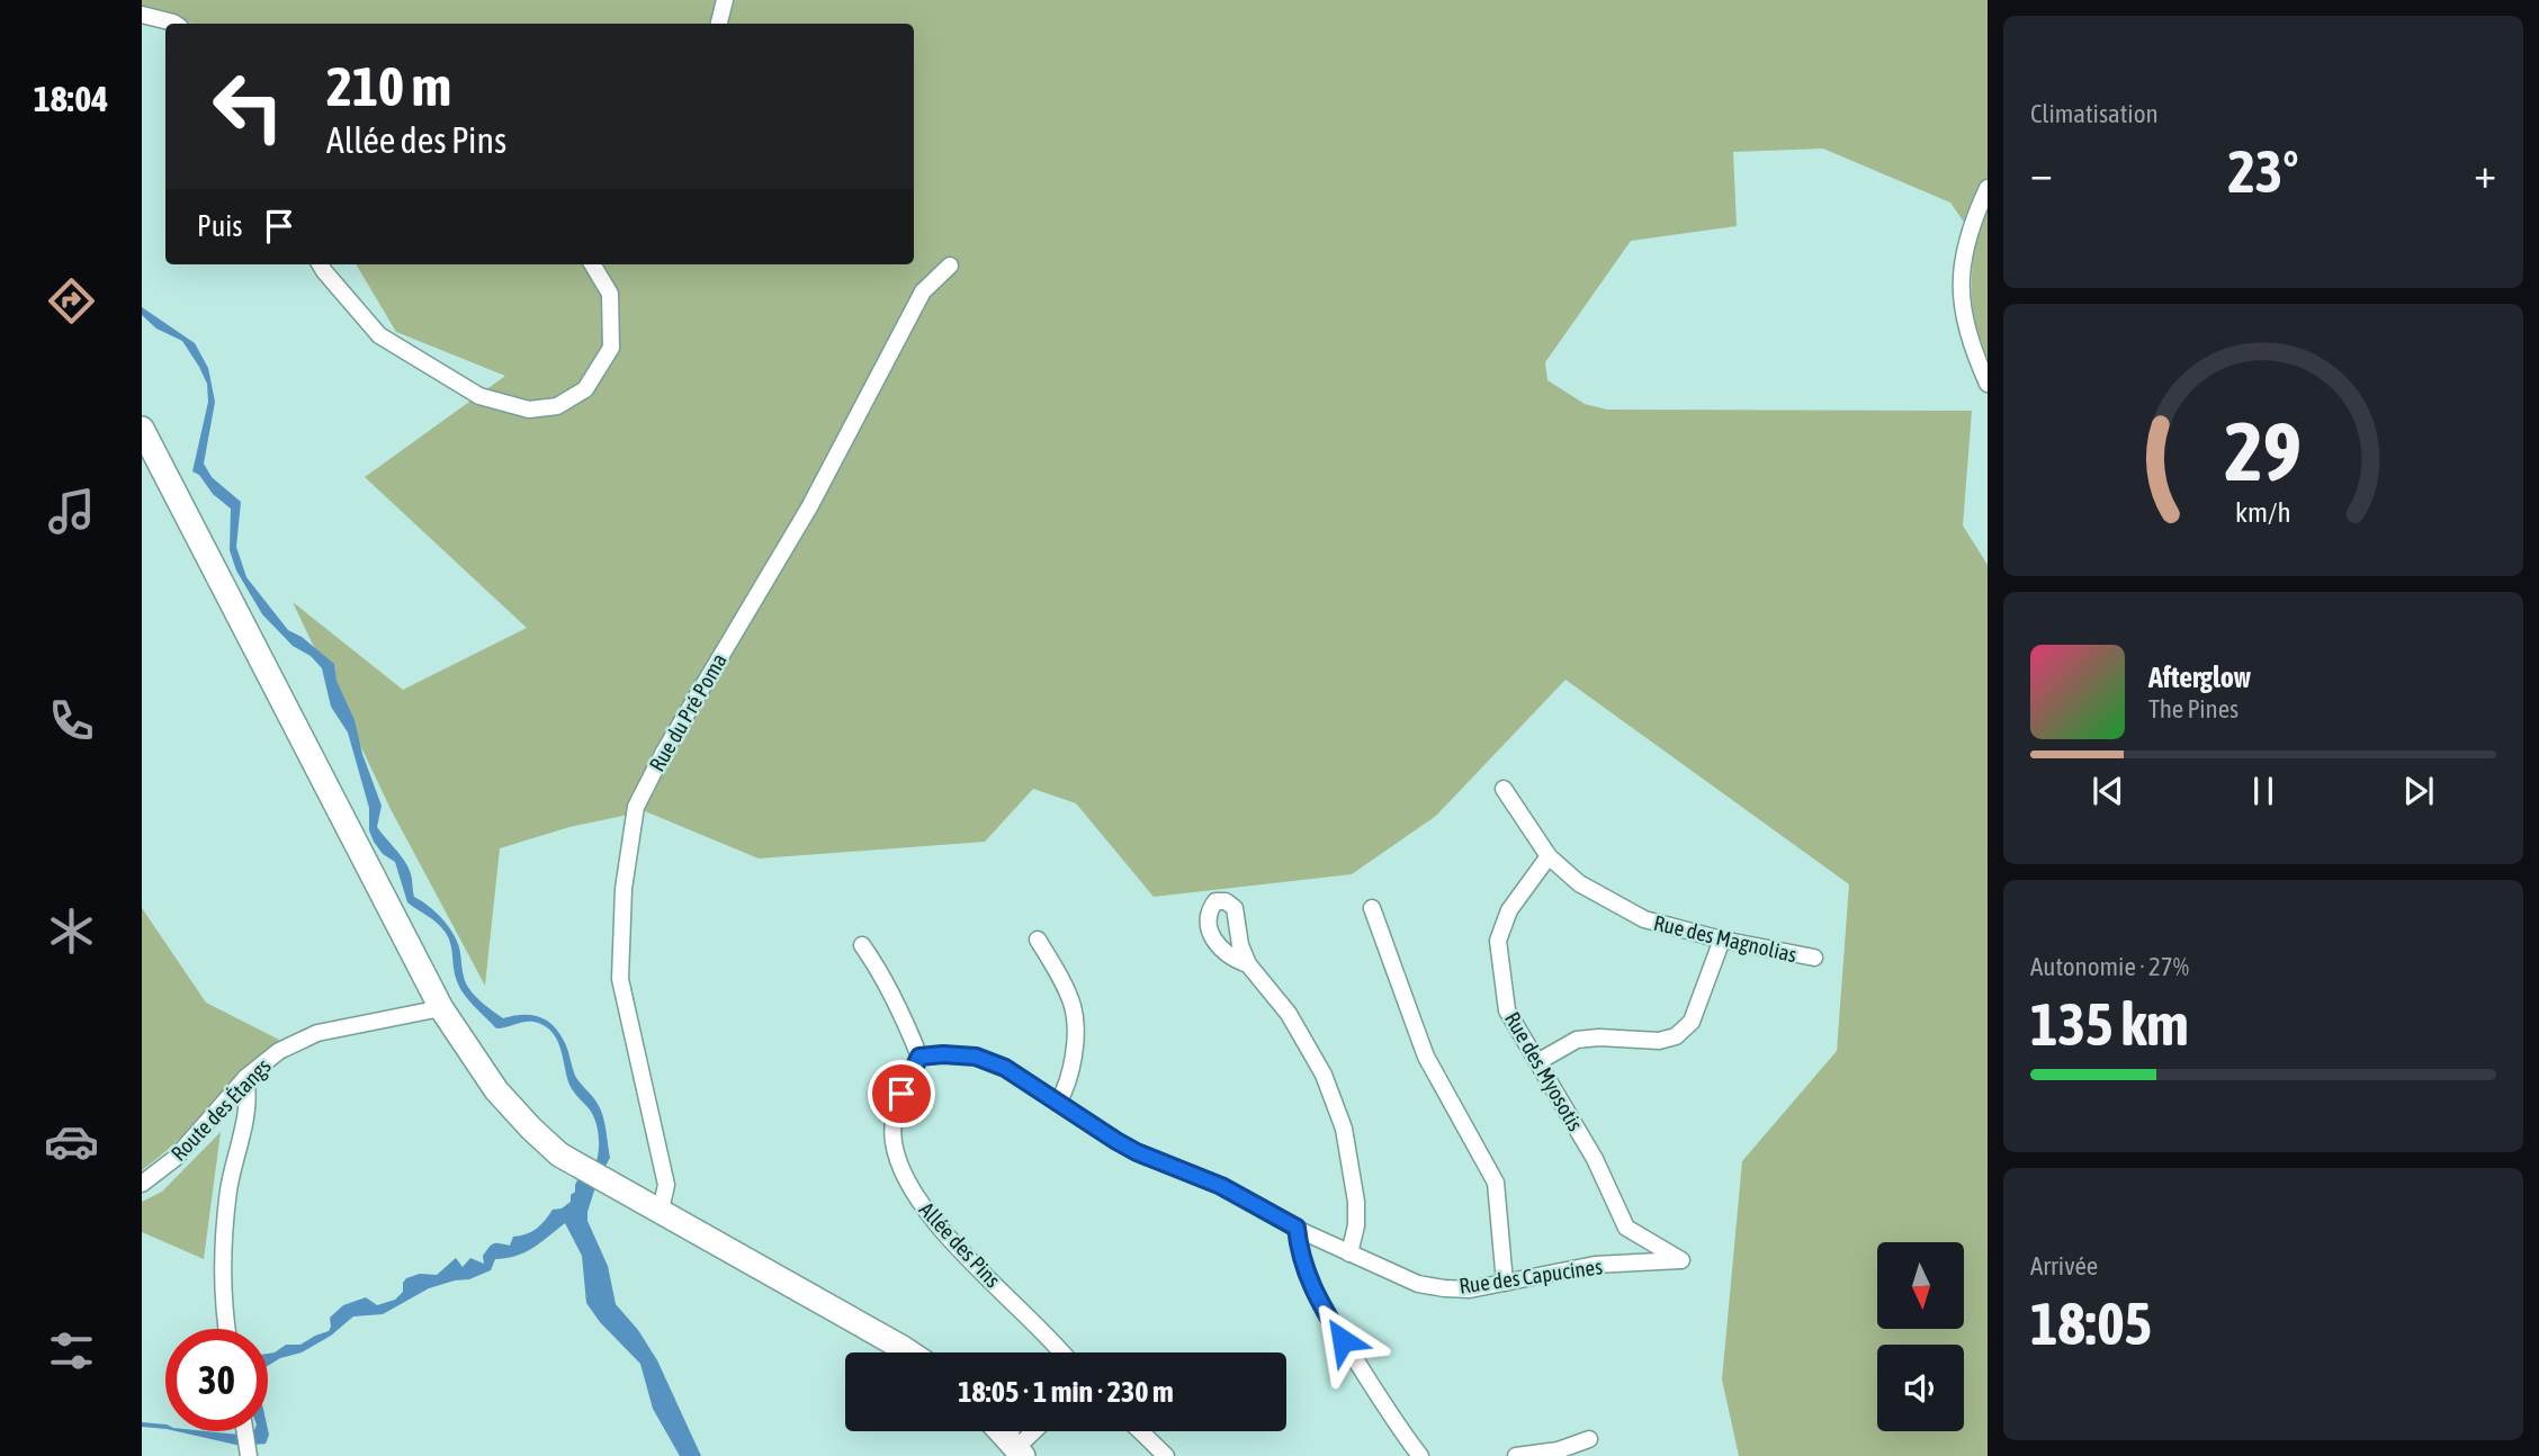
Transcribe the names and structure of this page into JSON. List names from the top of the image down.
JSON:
{
  "streets": {
    "street": [
      "Rue du Pré Poma",
      "Rue des Magnolias",
      "Rue des Myosotis",
      "Route des Étangs",
      "Allée des Pins",
      "Rue des Capucines"
    ]
  },
  "crossings": [
    ["Rue des Magnolias", "Rue des Myosotis"],
    ["Rue des Myosotis", "Rue des Capucines"],
    ["Allée des Pins", "Rue des Capucines"]
  ],
  "north": "bottom",
  "page": {
    "tabs": "18:04",
    "tile": [
      "Climatisation",
      ["Autonomie · 27%", "135 km"],
      ["Arrivée", "18:05"]
    ],
    "turn": ["210 m", "Allée des Pins"],
    "heat": ["−", "23°", "+"],
    "then": "Puis",
    "song": ["Afterglow", "The Pines"],
    "limit": "30",
    "trip": "18:05 · 1 min · 230 m",
    "gauge": ["29", "km/h"]
  }
}
